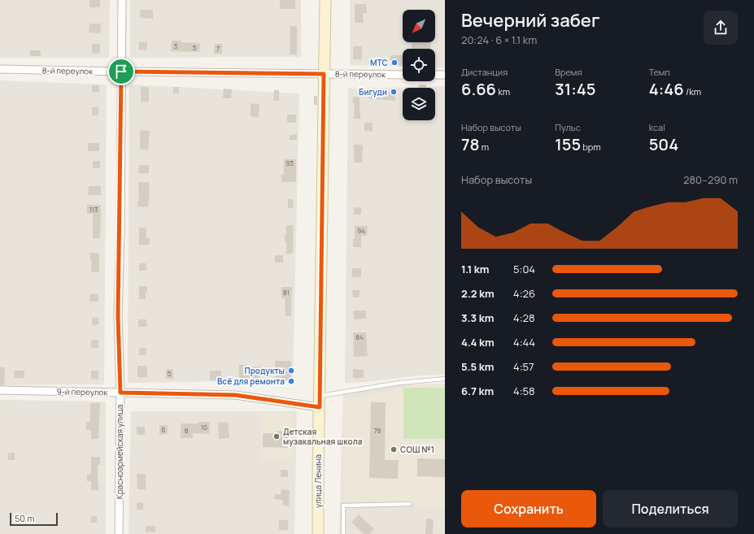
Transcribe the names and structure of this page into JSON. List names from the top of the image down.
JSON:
{
  "streets": {
    "street": [
      "8-й переулок",
      "9-й переулок",
      "Красноармейская улица",
      "улица Ленина"
    ]
  },
  "crossings": [
    ["8-й переулок", "Красноармейская улица"],
    ["8-й переулок", "улица Ленина"],
    ["9-й переулок", "Красноармейская улица"],
    ["9-й переулок", "улица Ленина"]
  ],
  "places": [
    "МТС",
    "Бигуди",
    "Продукты",
    "Всё для ремонта",
    "Детская музакальная школа",
    "СОШ №1"
  ],
  "house_numbers": [
    "3",
    "5",
    "7",
    "93",
    "113",
    "94",
    "81",
    "84",
    "5",
    "10",
    "6",
    "8",
    "78"
  ],
  "scale_bar": "50 m",
  "north": "bottom left",
  "page": {
    "heading": ["Вечерний забег", "20:24 · 6 × 1.1 km"],
    "stats": [
      ["Дистанция", "6.66 km"],
      ["Время", "31:45"],
      ["Темп", "4:46 /km"],
      ["Набор высоты", "78 m"],
      ["Пульс", "155 bpm"],
      ["kcal", "504"]
    ],
    "chart": ["Набор высоты", "280–290 m"],
    "list": [
      {
        "name": "1.1 km",
        "note": "5:04"
      },
      {
        "name": "2.2 km",
        "note": "4:26"
      },
      {
        "name": "3.3 km",
        "note": "4:28"
      },
      {
        "name": "4.4 km",
        "note": "4:44"
      },
      {
        "name": "5.5 km",
        "note": "4:57"
      },
      {
        "name": "6.7 km",
        "note": "4:58"
      }
    ],
    "buttons": ["Сохранить", "Поделиться"],
    "scale": "50 m"
  }
}
